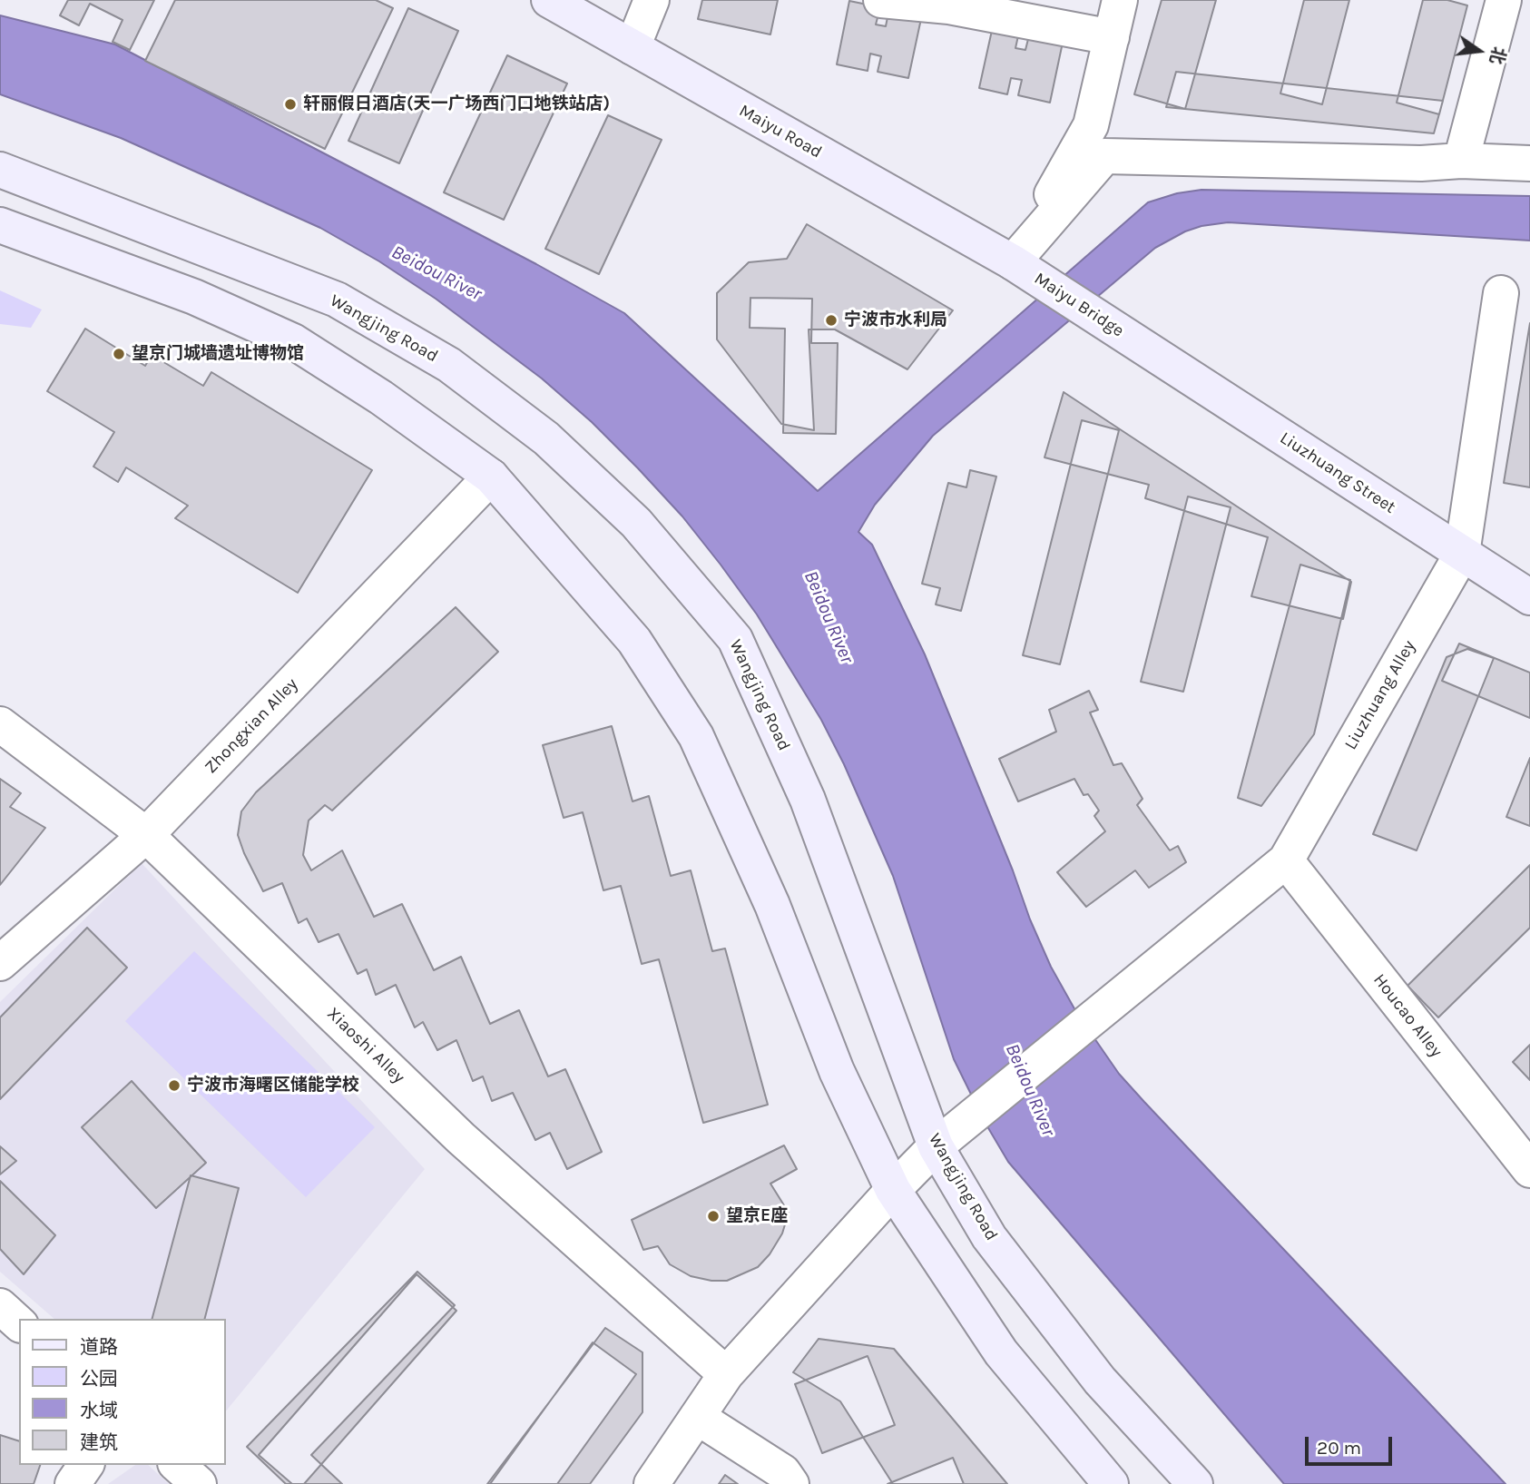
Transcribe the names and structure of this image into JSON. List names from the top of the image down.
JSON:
{
  "streets": {
    "main road": [
      "Maiyu Road",
      "Maiyu Bridge",
      "Wangjing Road",
      "Liuzhuang Street"
    ],
    "street": [
      "Liuzhuang Alley",
      "Zhongxian Alley",
      "Houcao Alley",
      "Xiaoshi Alley"
    ]
  },
  "crossings": [
    ["Maiyu Road", "Maiyu Bridge"],
    ["Maiyu Bridge", "Liuzhuang Street"],
    ["Wangjing Road", "Liuzhuang Alley"],
    ["Liuzhuang Street", "Liuzhuang Alley"],
    ["Liuzhuang Alley", "Houcao Alley"],
    ["Liuzhuang Alley", "Xiaoshi Alley"],
    ["Zhongxian Alley", "Xiaoshi Alley"]
  ],
  "water": ["Beidou River"],
  "places": [
    "轩丽假日酒店(天一广场西门口地铁站店)",
    "宁波市水利局",
    "望京门城墙遗址博物馆",
    "宁波市海曙区储能学校",
    "望京E座"
  ],
  "legend": [
    "道路",
    "公园",
    "水域",
    "建筑"
  ],
  "scale_bar": "20 m",
  "north": "right"
}
